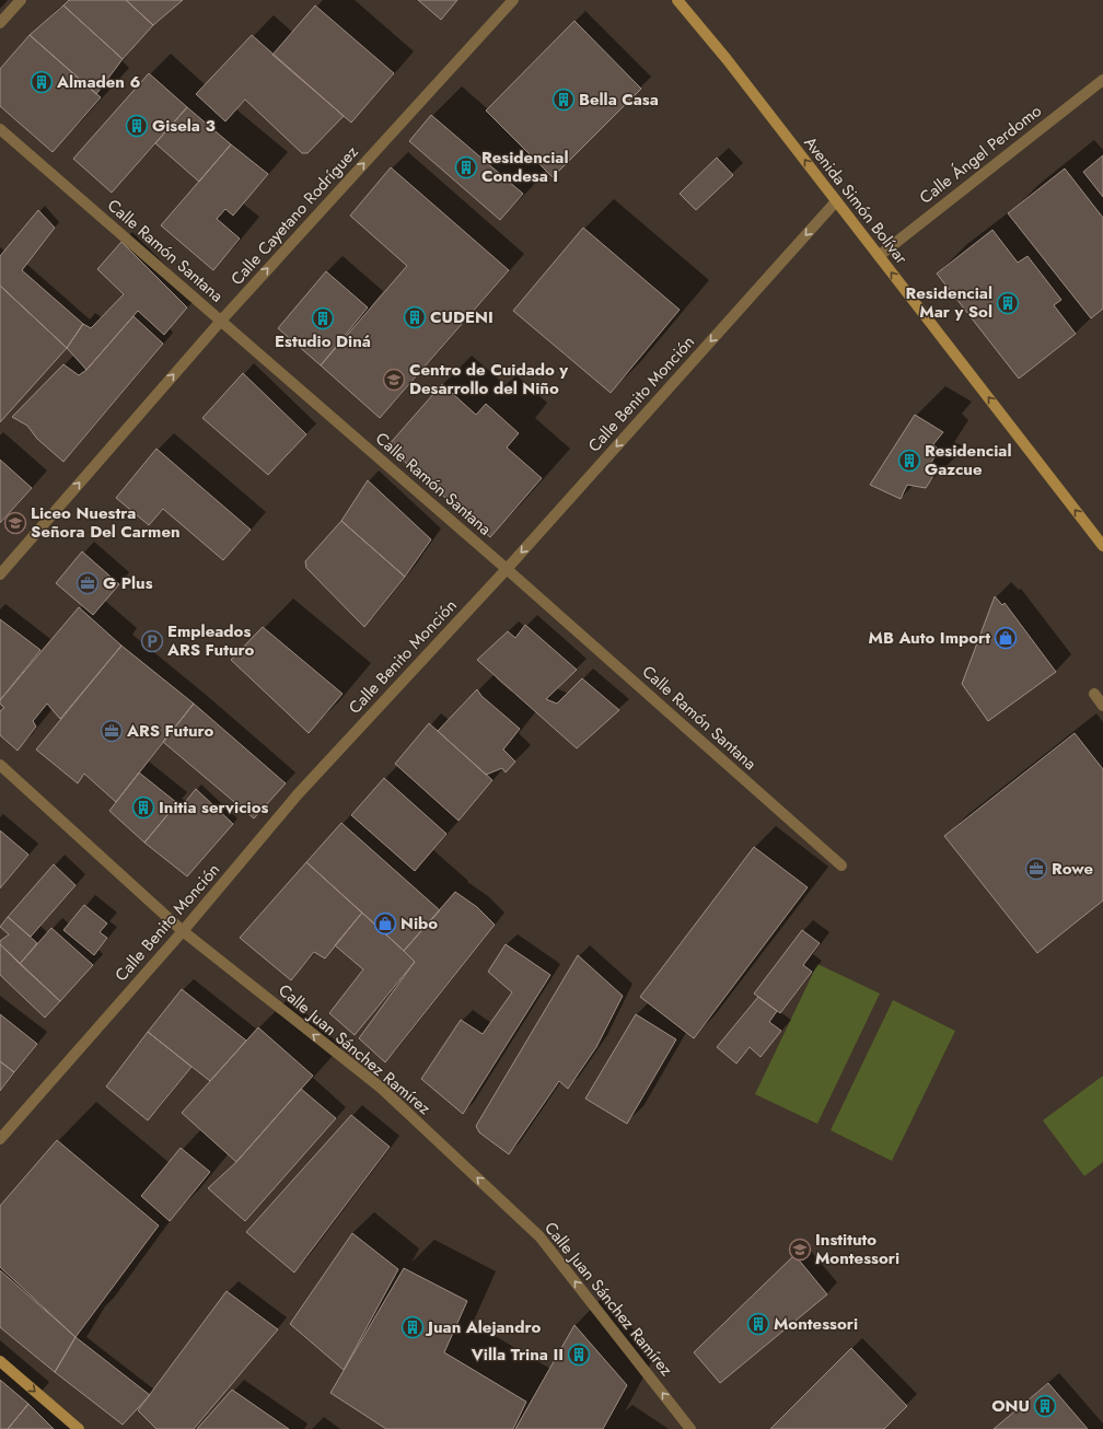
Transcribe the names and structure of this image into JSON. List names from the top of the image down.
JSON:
{
  "streets": {
    "main road": ["Avenida Simón Bolívar"],
    "street": [
      "Calle Ángel Perdomo",
      "Calle Cayetano Rodríguez",
      "Calle Ramón Santana",
      "Calle Benito Monción",
      "Calle Juan Sánchez Ramírez"
    ]
  },
  "crossings": [
    ["Calle Ángel Perdomo", "Avenida Simón Bolívar"],
    ["Avenida Simón Bolívar", "Calle Benito Monción"],
    ["Calle Cayetano Rodríguez", "Calle Ramón Santana"],
    ["Calle Ramón Santana", "Calle Benito Monción"],
    ["Calle Benito Monción", "Calle Juan Sánchez Ramírez"]
  ],
  "one_way": [
    "Avenida Simón Bolívar",
    "Calle Cayetano Rodríguez",
    "Calle Benito Monción",
    "Calle Juan Sánchez Ramírez"
  ],
  "places": {
    "building": [
      "Almaden 6",
      "Bella Casa",
      "Gisela 3",
      "Residencial Condesa I",
      "Residencial Mar y Sol",
      "CUDENI",
      "Estudio Diná",
      "Residencial Gazcue",
      "Initia servicios",
      "Montessori",
      "Juan Alejandro",
      "Villa Trina II",
      "ONU"
    ],
    "school or university": ["Centro de Cuidado y Desarrollo del Niño", "Liceo Nuestra Señora Del Carmen", "Instituto Montessori"],
    "office": ["G Plus", "ARS Futuro", "Rowe"],
    "shop": ["MB Auto Import", "Nibo"],
    "parking": ["Empleados ARS Futuro"]
  }
}
